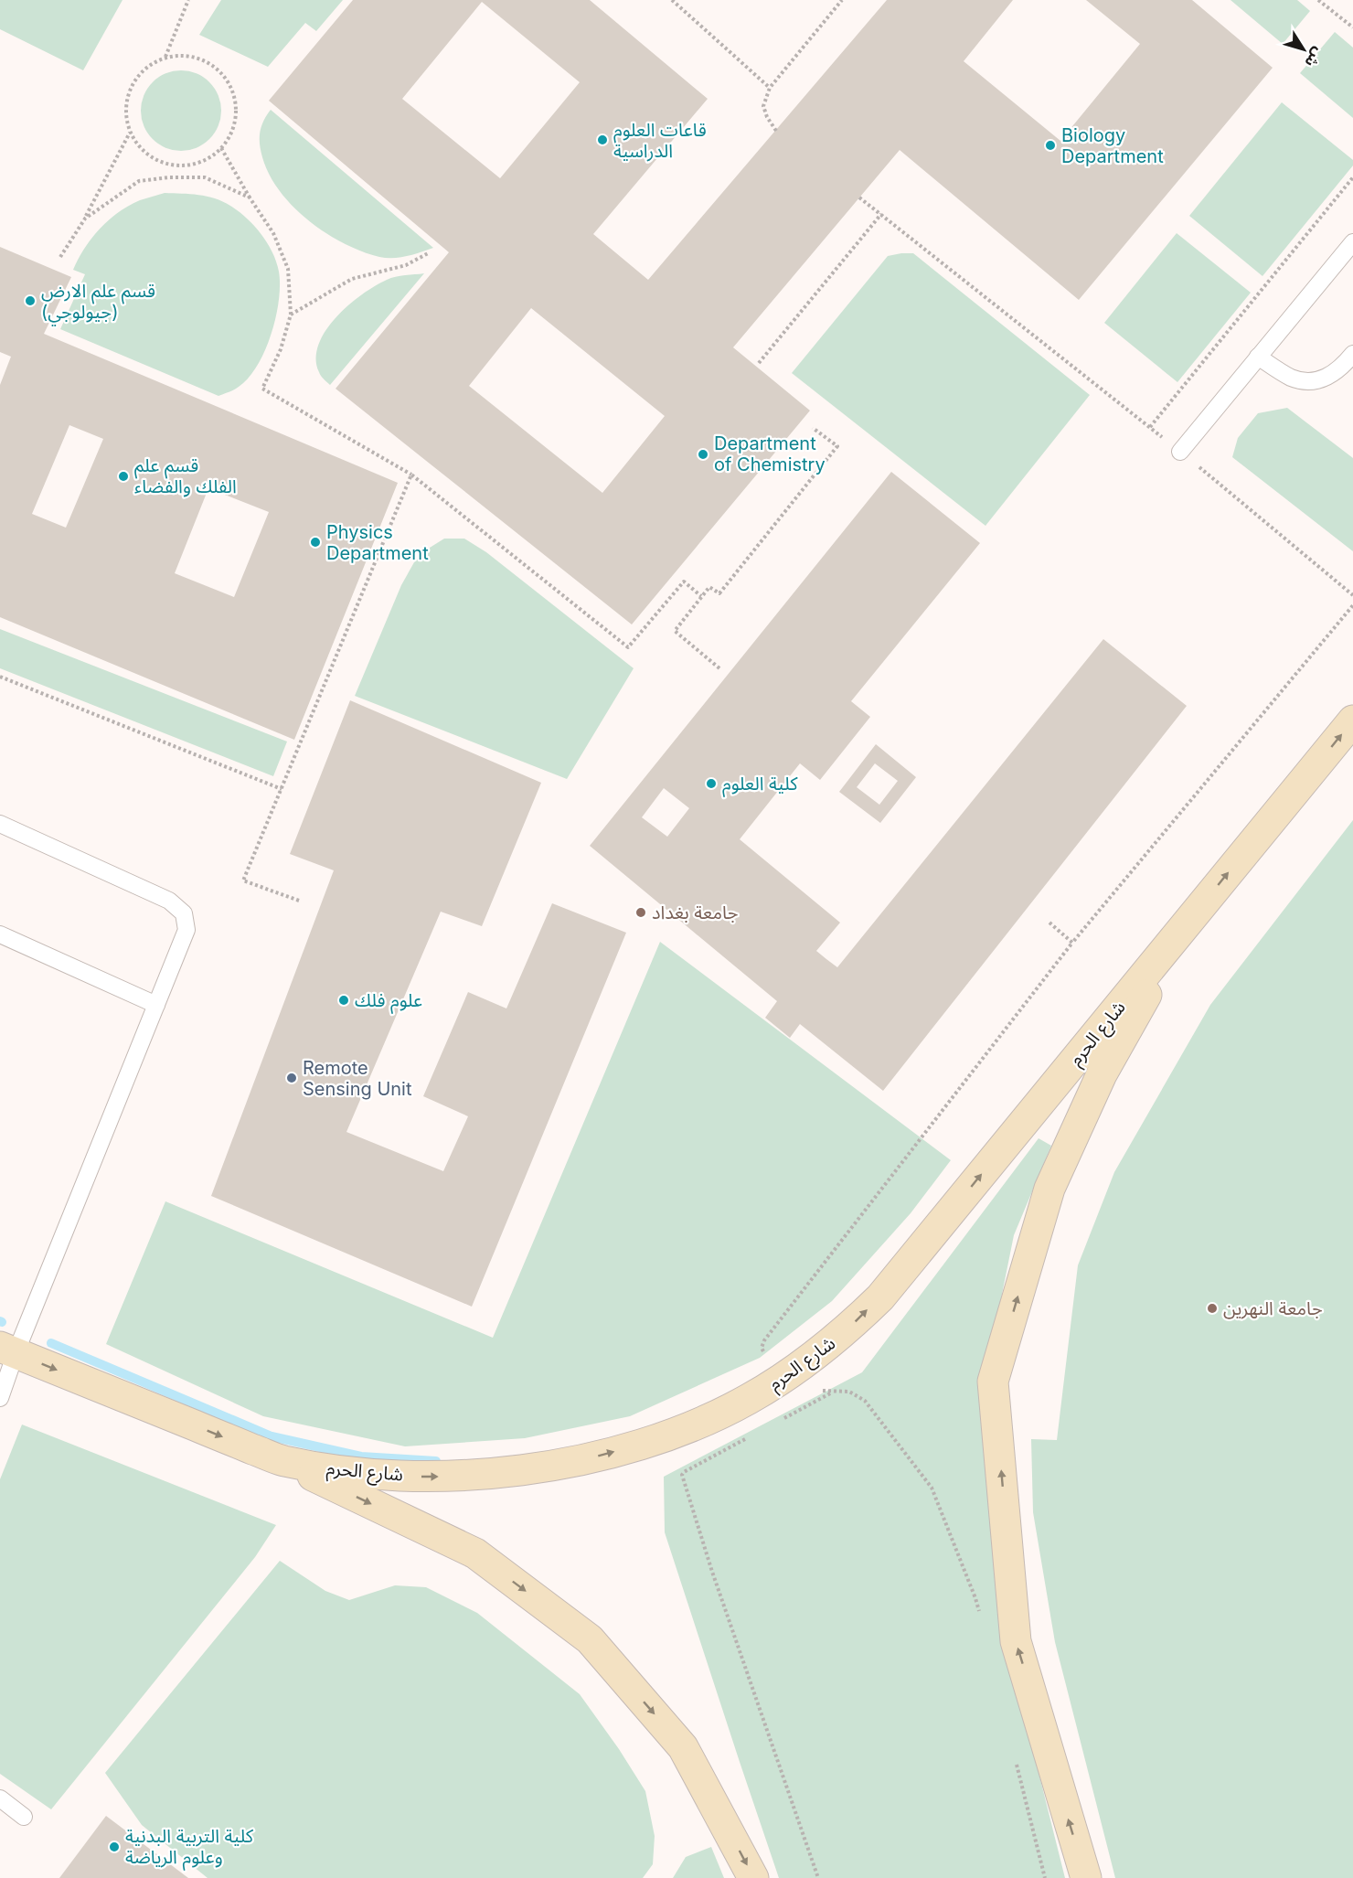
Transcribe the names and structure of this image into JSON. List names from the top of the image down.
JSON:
{
  "streets": {
    "street": ["شارع الحرم"]
  },
  "one_way": ["شارع الحرم"],
  "places": [
    "قاعات العلوم الدراسية",
    "Biology Department",
    "قسم علم الارض (جيولوجي)",
    "Department of Chemistry",
    "قسم علم الفلك والفضاء",
    "Physics Department",
    "كلية العلوم",
    "جامعة بغداد",
    "علوم فلك",
    "Remote Sensing Unit",
    "جامعة النهرين",
    "كلية التربية البدنية وعلوم الرياضة"
  ],
  "north": "bottom right"
}
